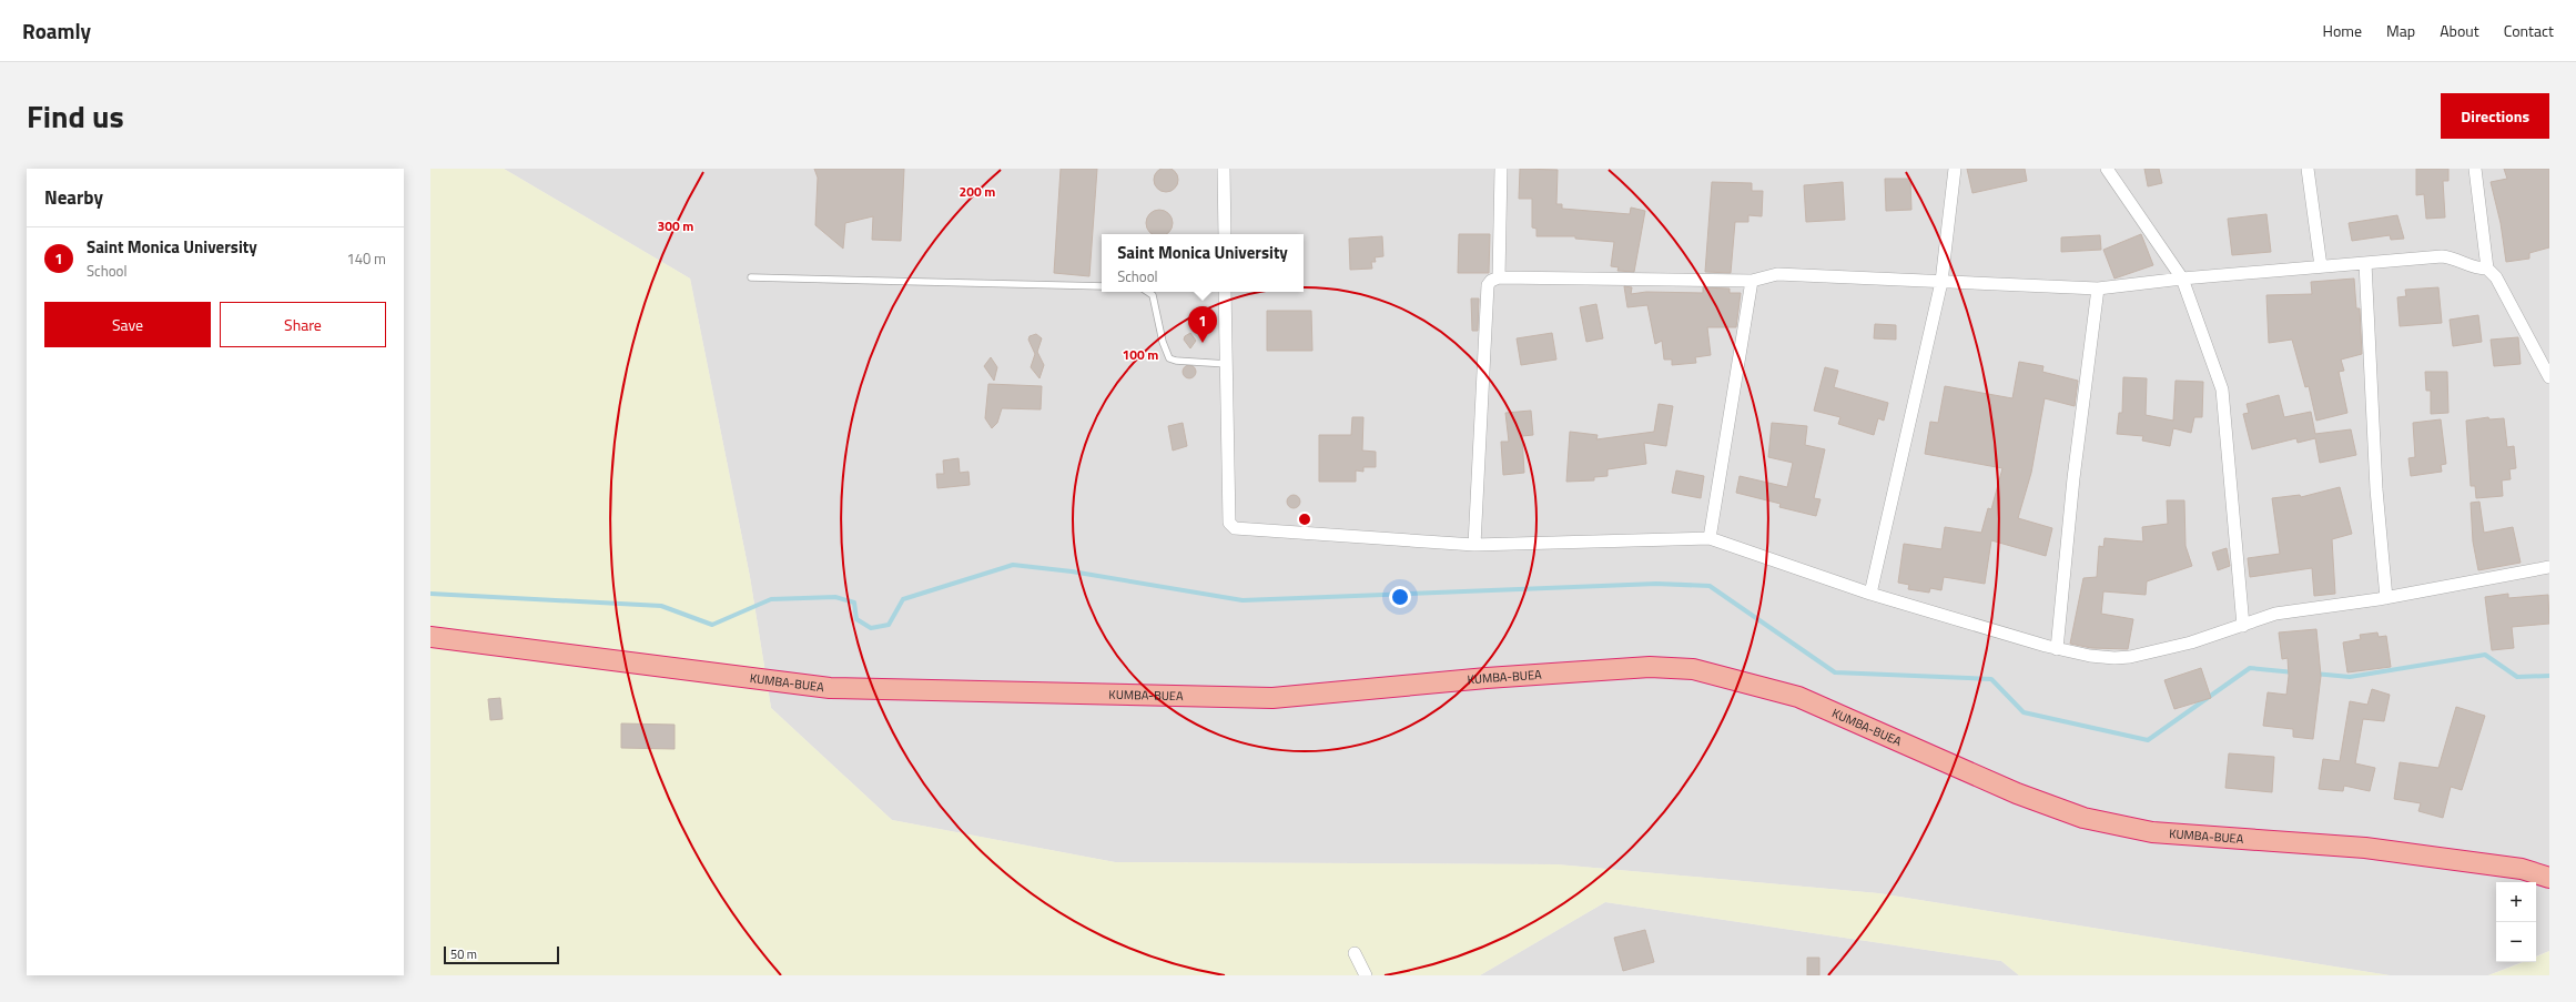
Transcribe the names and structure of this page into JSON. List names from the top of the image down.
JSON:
{
  "streets": {
    "highway": ["KUMBA-BUEA"]
  },
  "scale_bar": "50 m",
  "page": {
    "header": "Roamly",
    "nav": [
      "Home",
      "Map",
      "About",
      "Contact"
    ],
    "title": "Find us",
    "buttons": [
      "Directions",
      ["Save", "Share"]
    ],
    "heading": "Nearby",
    "list": [
      {
        "mark": "1",
        "name": "Saint Monica University",
        "note": "School",
        "value": "140 m"
      }
    ],
    "popup": ["Saint Monica University", "School"],
    "pins": "1",
    "map_buttons": ["+", "−"],
    "scale": "50 m"
  },
  "rings": ["200 m", "300 m", "100 m"]
}
